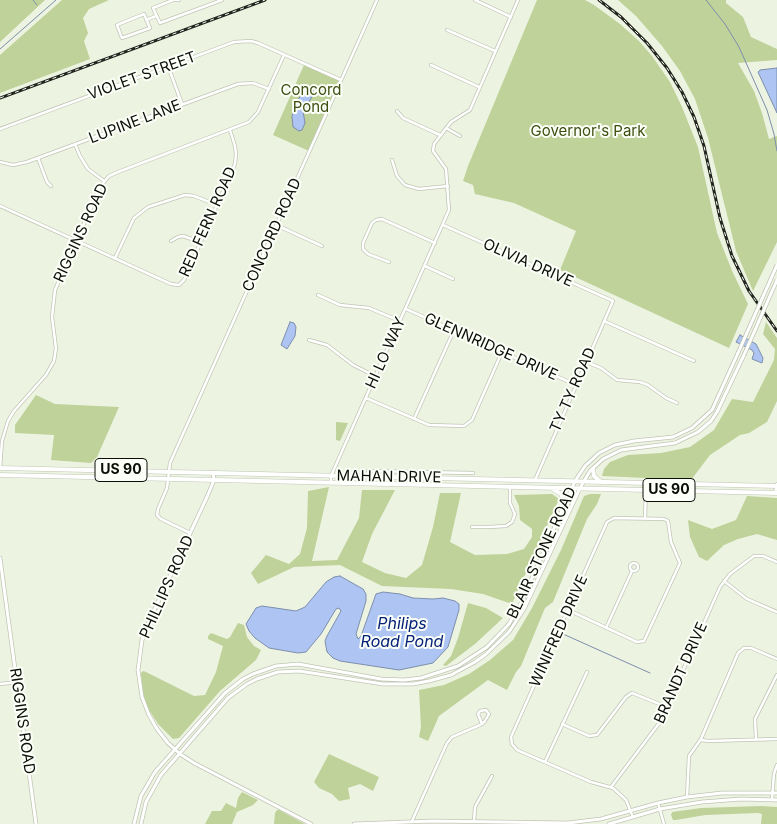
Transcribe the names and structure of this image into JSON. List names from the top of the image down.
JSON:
{
  "streets": {
    "main road": [
      "RIGGINS ROAD",
      "US 90",
      "MAHAN DRIVE",
      "BLAIR STONE ROAD",
      "PHILLIPS ROAD"
    ],
    "street": [
      "VIOLET STREET",
      "LUPINE LANE",
      "RED FERN ROAD",
      "CONCORD ROAD",
      "OLIVIA DRIVE",
      "GLENNRIDGE DRIVE",
      "HI LO WAY",
      "TY TY ROAD",
      "WINIFRED DRIVE",
      "BRANDT DRIVE"
    ]
  },
  "crossings": [
    ["VIOLET STREET", "RIGGINS ROAD"],
    ["VIOLET STREET", "CONCORD ROAD"],
    ["LUPINE LANE", "RIGGINS ROAD"],
    ["RED FERN ROAD", "RIGGINS ROAD"],
    ["RIGGINS ROAD", "MAHAN DRIVE"],
    ["CONCORD ROAD", "MAHAN DRIVE"],
    ["CONCORD ROAD", "PHILLIPS ROAD"],
    ["OLIVIA DRIVE", "HI LO WAY"],
    ["OLIVIA DRIVE", "TY TY ROAD"],
    ["GLENNRIDGE DRIVE", "HI LO WAY"],
    ["GLENNRIDGE DRIVE", "TY TY ROAD"],
    ["HI LO WAY", "MAHAN DRIVE"],
    ["TY TY ROAD", "MAHAN DRIVE"],
    ["MAHAN DRIVE", "BLAIR STONE ROAD"],
    ["MAHAN DRIVE", "PHILLIPS ROAD"],
    ["BLAIR STONE ROAD", "PHILLIPS ROAD"]
  ],
  "water": ["Philips Road Pond"],
  "parks": ["Concord Pond", "Governor's Park"]
}
